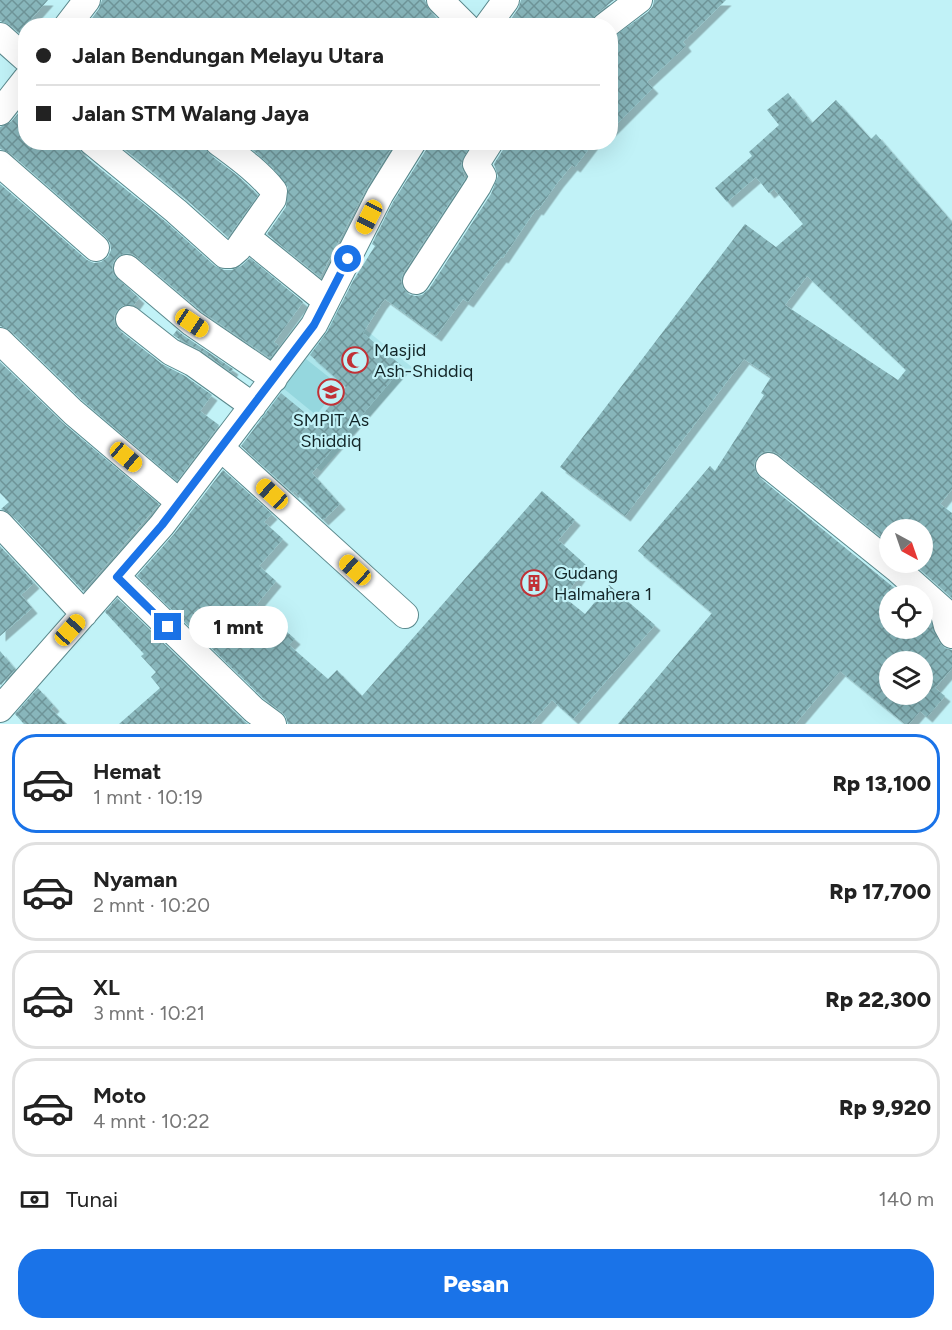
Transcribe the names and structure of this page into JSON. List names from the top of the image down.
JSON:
{
  "places": {
    "mosque": ["Masjid Ash-Shiddiq"],
    "school or university": ["SMPIT As Shiddiq"],
    "building": ["Gudang Halmahera 1"]
  },
  "north": "bottom right",
  "page": {
    "banner": ["Jalan Bendungan Melayu Utara", "Jalan STM Walang Jaya"],
    "bubble": "1 mnt",
    "list": [
      {
        "name": "Hemat",
        "note": "1 mnt · 10:19",
        "value": "Rp 13,100"
      },
      {
        "name": "Nyaman",
        "note": "2 mnt · 10:20",
        "value": "Rp 17,700"
      },
      {
        "name": "XL",
        "note": "3 mnt · 10:21",
        "value": "Rp 22,300"
      },
      {
        "name": "Moto",
        "note": "4 mnt · 10:22",
        "value": "Rp 9,920"
      }
    ],
    "pay": ["Tunai", "140 m"],
    "buttons": "Pesan"
  }
}
